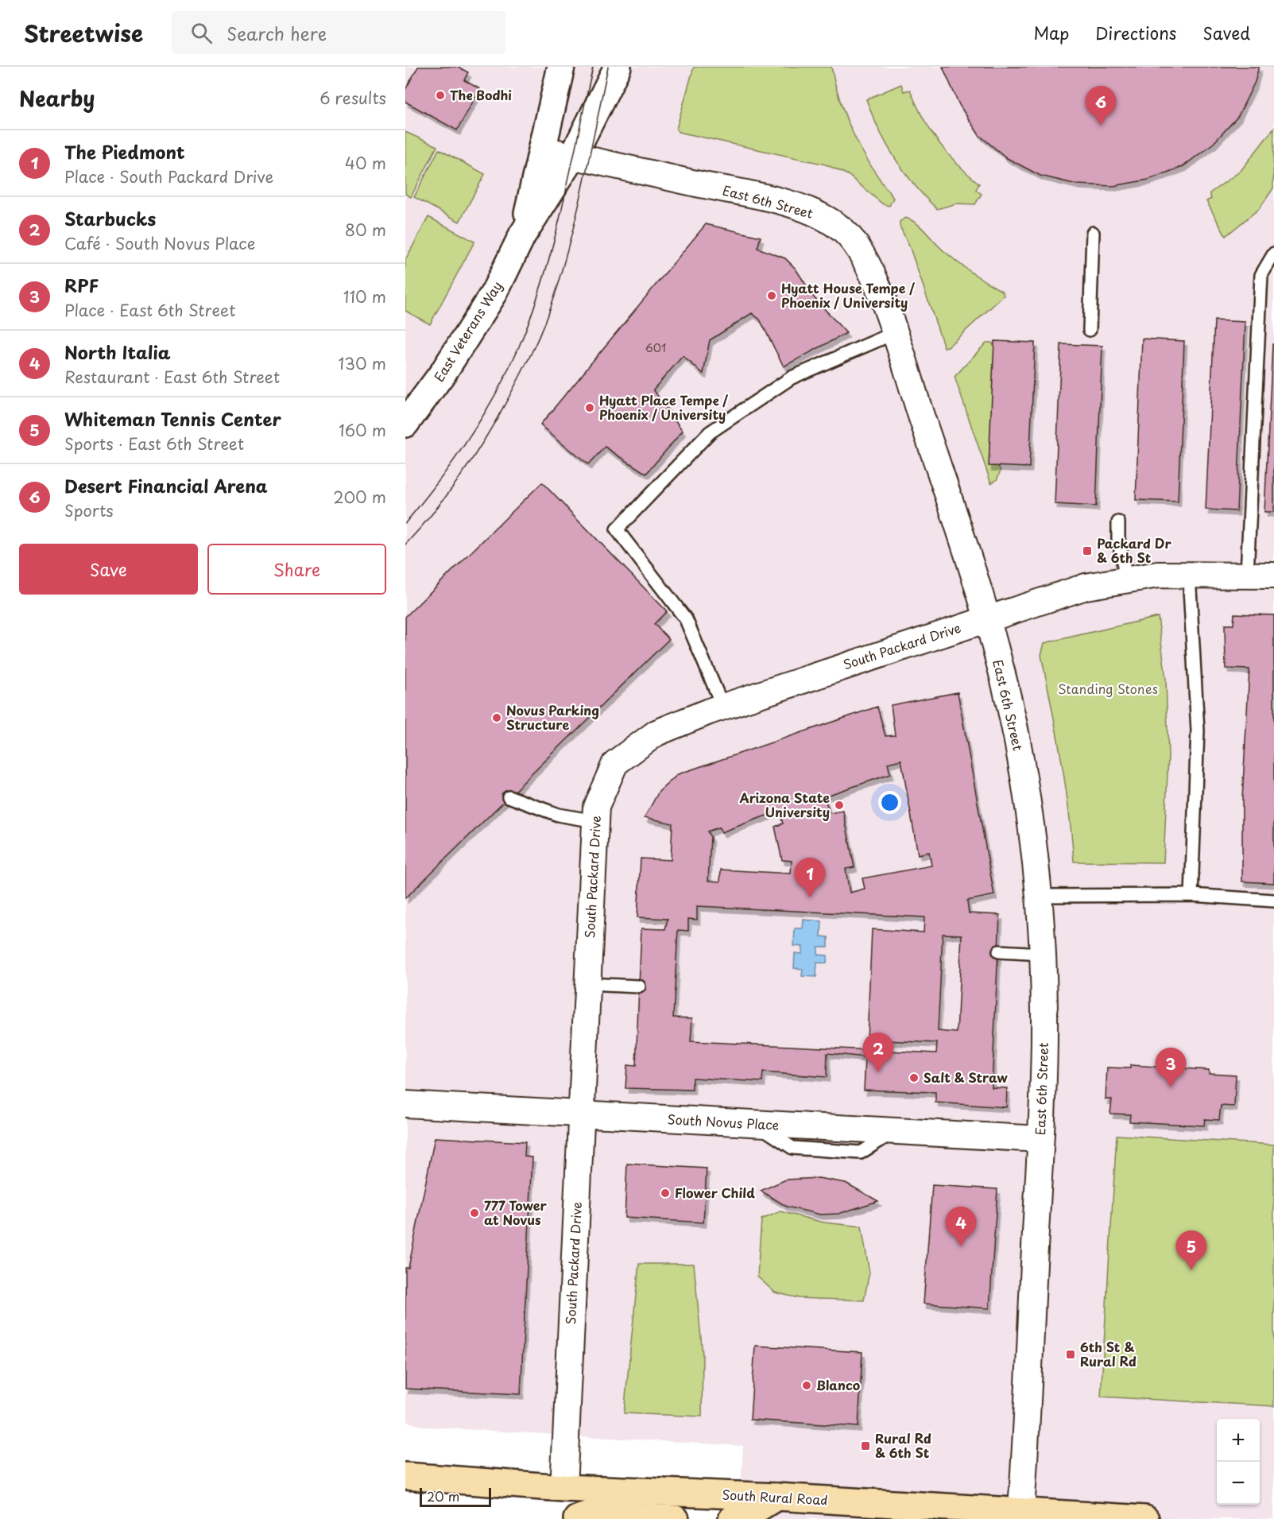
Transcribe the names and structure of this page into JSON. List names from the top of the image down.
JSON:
{
  "streets": {
    "main road": ["South Rural Road"],
    "street": [
      "East 6th Street",
      "East Veterans Way",
      "South Packard Drive",
      "South Novus Place"
    ]
  },
  "crossings": [
    ["East 6th Street", "East Veterans Way"],
    ["East 6th Street", "South Packard Drive"],
    ["East 6th Street", "South Novus Place"],
    ["East 6th Street", "South Rural Road"],
    ["South Packard Drive", "South Novus Place"],
    ["South Packard Drive", "South Rural Road"]
  ],
  "parks": ["Standing Stones"],
  "places": {
    "other": [
      "The Bodhi",
      "Hyatt House Tempe / Phoenix / University",
      "Hyatt Place Tempe / Phoenix / University",
      "Novus Parking Structure",
      "Arizona State University",
      "Salt & Straw",
      "Flower Child",
      "777 Tower at Novus",
      "Blanco"
    ],
    "transit": ["Packard Dr & 6th St", "6th St & Rural Rd", "Rural Rd & 6th St"]
  },
  "house_numbers": ["601"],
  "scale_bar": "20 m",
  "page": {
    "header": "Streetwise",
    "search": "Search here",
    "nav": ["Map", "Directions", "Saved"],
    "heading": ["Nearby", "6 results"],
    "pins": [
      "6",
      "1",
      "2",
      "3",
      "4",
      "5"
    ],
    "list": [
      {
        "mark": "1",
        "name": "The Piedmont",
        "note": "Place · South Packard Drive",
        "value": "40 m"
      },
      {
        "mark": "2",
        "name": "Starbucks",
        "note": "Café · South Novus Place",
        "value": "80 m"
      },
      {
        "mark": "3",
        "name": "RPF",
        "note": "Place · East 6th Street",
        "value": "110 m"
      },
      {
        "mark": "4",
        "name": "North Italia",
        "note": "Restaurant · East 6th Street",
        "value": "130 m"
      },
      {
        "mark": "5",
        "name": "Whiteman Tennis Center",
        "note": "Sports · East 6th Street",
        "value": "160 m"
      },
      {
        "mark": "6",
        "name": "Desert Financial Arena",
        "note": "Sports",
        "value": "200 m"
      }
    ],
    "buttons": ["Save", "Share"],
    "map_buttons": ["+", "−"],
    "scale": "20 m"
  }
}
